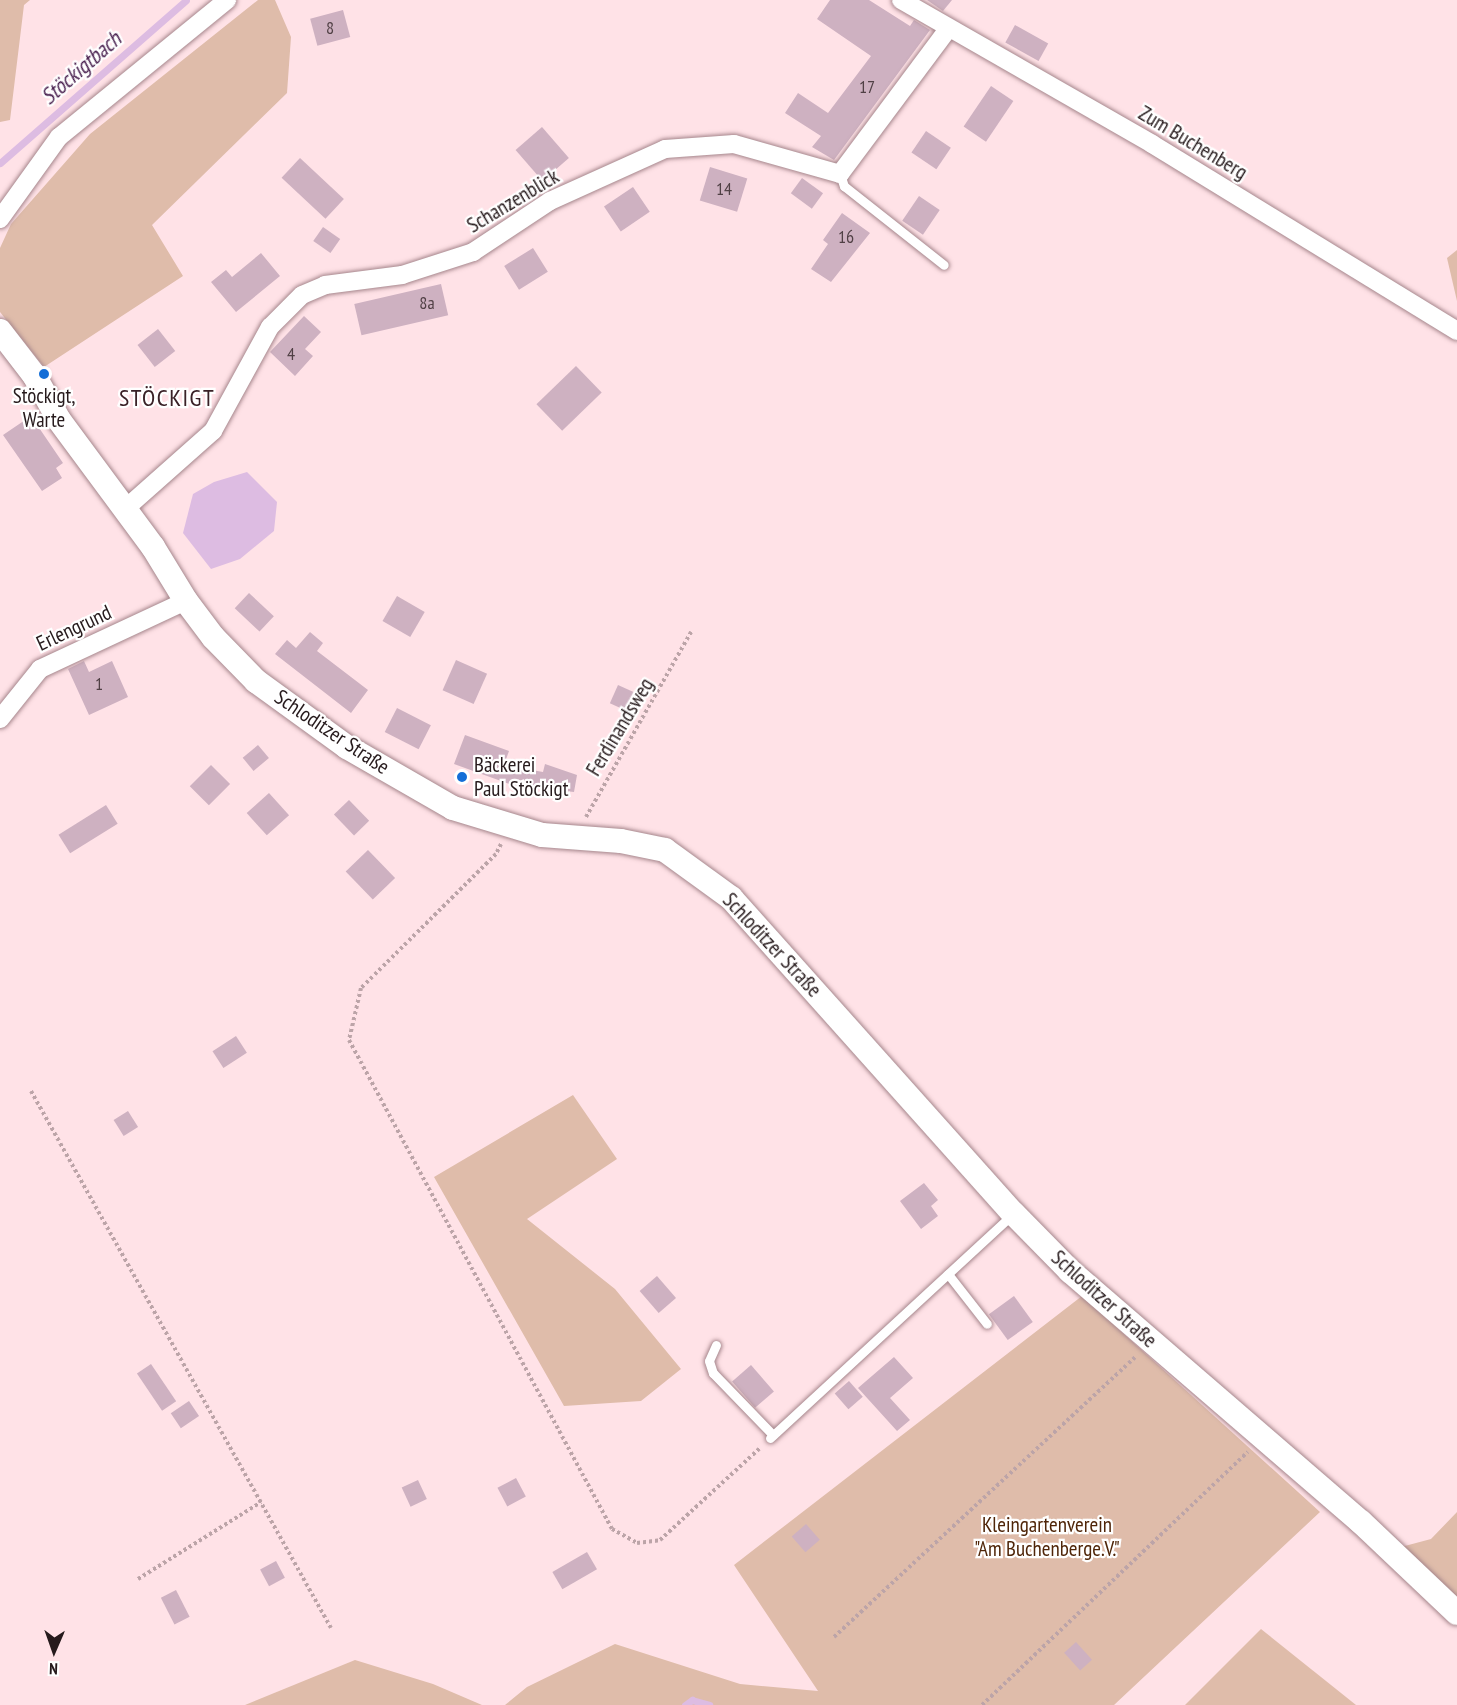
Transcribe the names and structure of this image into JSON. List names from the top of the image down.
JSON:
{
  "streets": {
    "street": [
      "Zum Buchenberg",
      "Schanzenblick",
      "Erlengrund",
      "Schloditzer Straße"
    ],
    "path": ["Ferdinandsweg"]
  },
  "crossings": [
    ["Schanzenblick", "Schloditzer Straße"],
    ["Erlengrund", "Schloditzer Straße"],
    ["Ferdinandsweg", "Schloditzer Straße"]
  ],
  "districts": ["STÖCKIGT"],
  "water": ["Stöckigtbach"],
  "parks": ["Kleingartenverein \"Am Buchenberge.V.\""],
  "places": ["Stöckigt, Warte", "Bäckerei Paul Stöckigt"],
  "house_numbers": [
    "8",
    "17",
    "14",
    "16",
    "8a",
    "4",
    "1"
  ],
  "north": "bottom"
}
